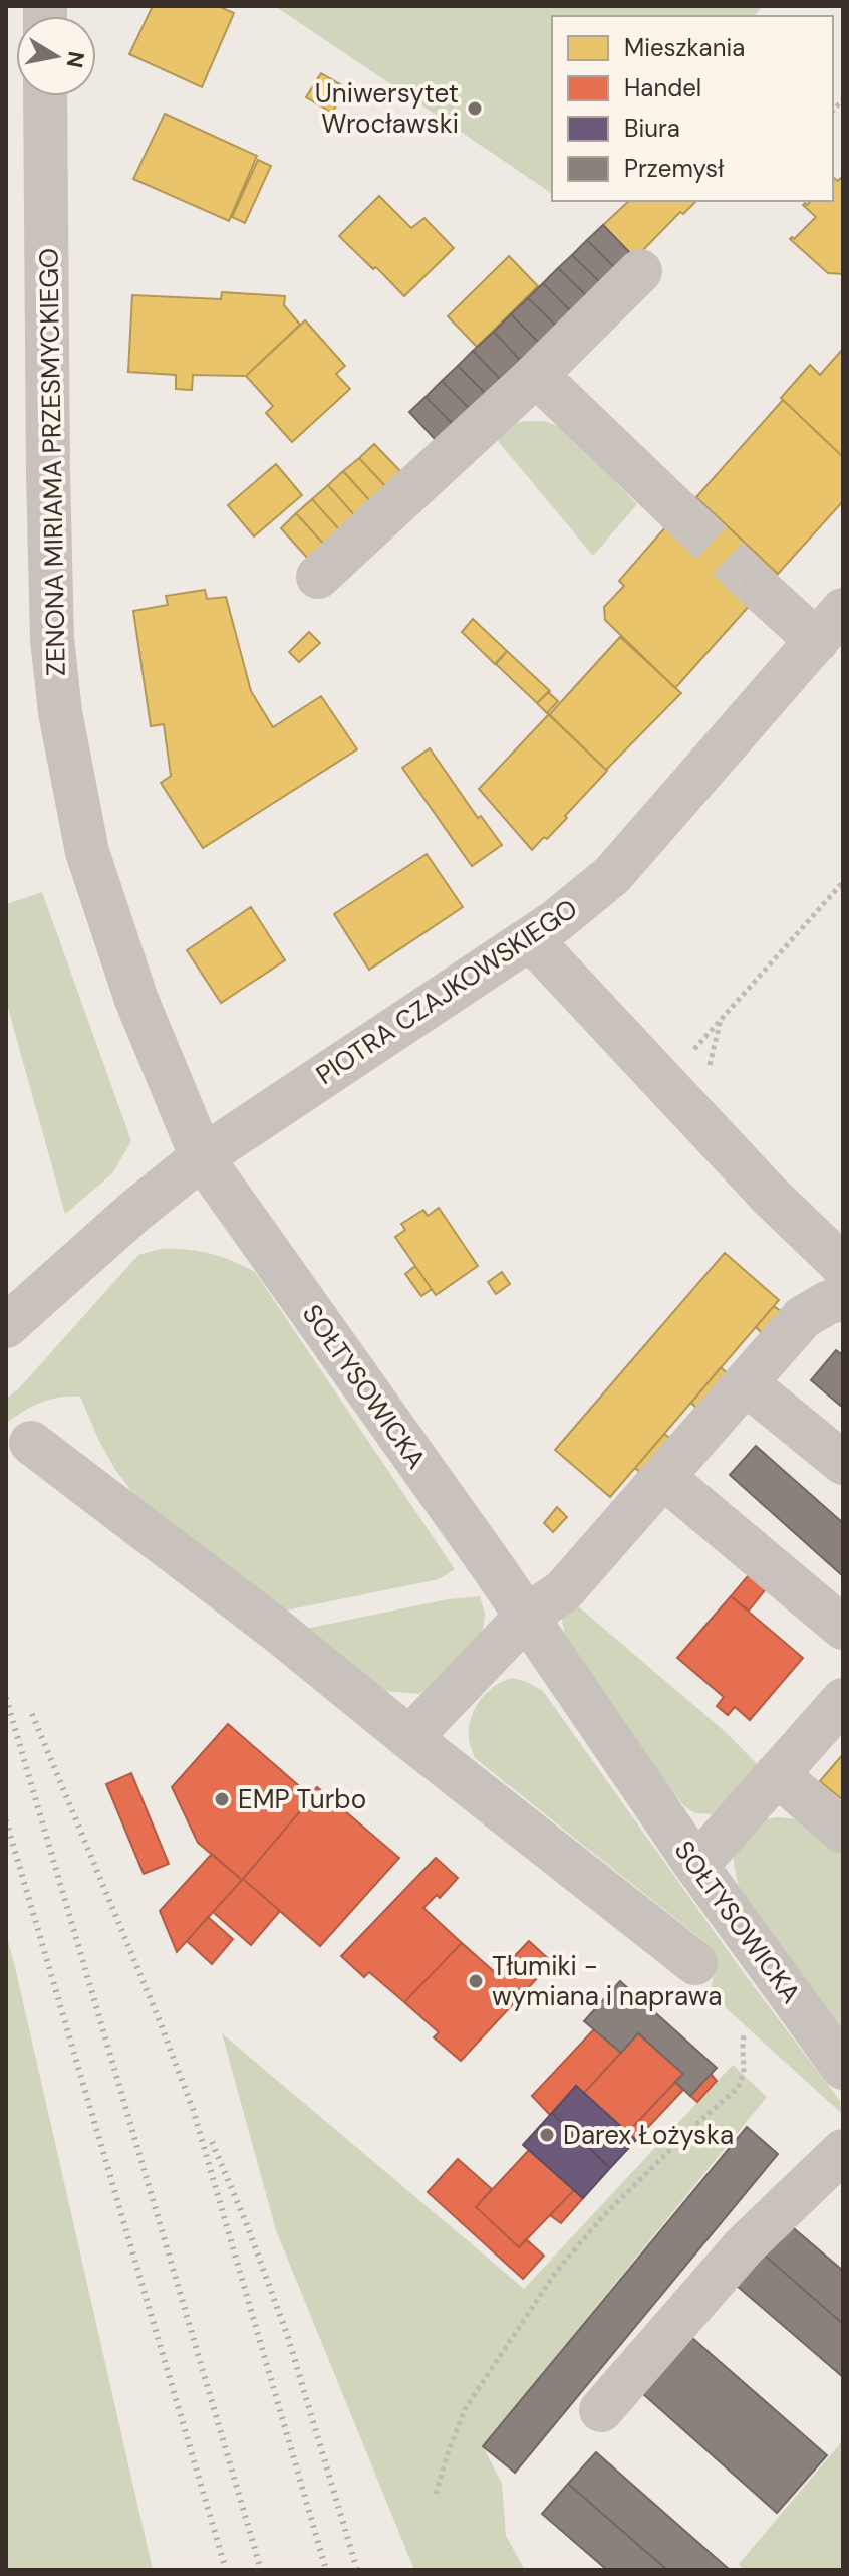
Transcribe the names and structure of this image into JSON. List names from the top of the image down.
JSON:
{
  "streets": {
    "street": ["ZENONA MIRIAMA PRZESMYCKIEGO", "PIOTRA CZAJKOWSKIEGO", "SOŁTYSOWICKA"]
  },
  "crossings": [
    ["ZENONA MIRIAMA PRZESMYCKIEGO", "PIOTRA CZAJKOWSKIEGO"],
    ["ZENONA MIRIAMA PRZESMYCKIEGO", "SOŁTYSOWICKA"],
    ["PIOTRA CZAJKOWSKIEGO", "SOŁTYSOWICKA"]
  ],
  "places": [
    "Uniwersytet Wrocławski",
    "EMP Turbo",
    "Tłumiki - wymiana i naprawa",
    "Darex Łożyska"
  ],
  "legend": [
    "Mieszkania",
    "Handel",
    "Biura",
    "Przemysł"
  ],
  "north": "right"
}
